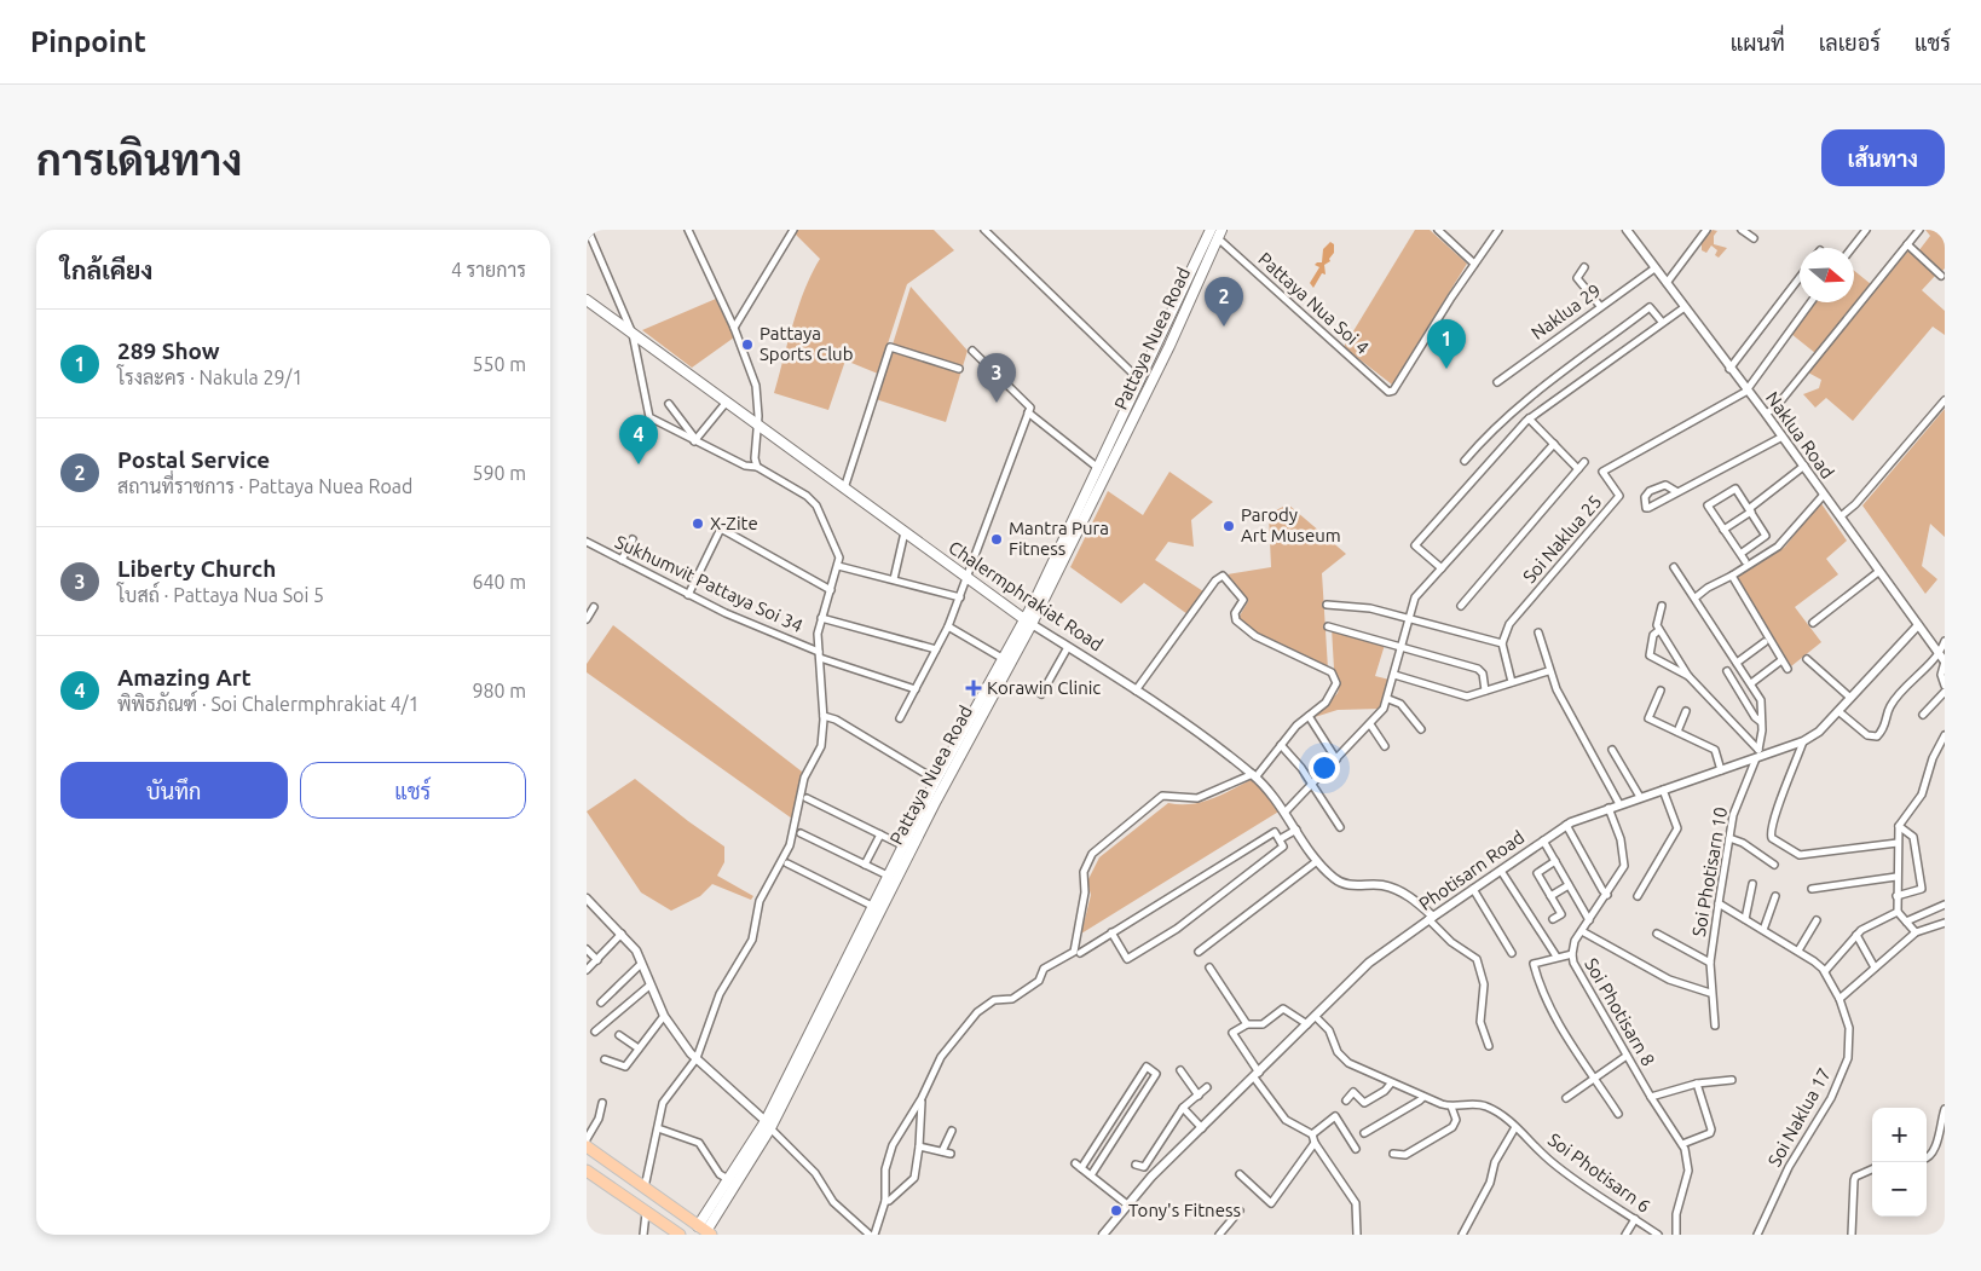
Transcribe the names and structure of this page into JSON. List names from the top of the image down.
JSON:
{
  "streets": {
    "main road": ["Pattaya Nuea Road", "Chalermphrakiat Road"],
    "street": [
      "Pattaya Nua Soi 4",
      "Naklua 29",
      "Naklua Road",
      "Soi Naklua 25",
      "Sukhumvit Pattaya Soi 34",
      "Photisarn Road",
      "Soi Photisarn 10",
      "Soi Photisarn 8",
      "Soi Naklua 17",
      "Soi Photisarn 6"
    ]
  },
  "crossings": [
    ["Pattaya Nua Soi 4", "Pattaya Nuea Road"],
    ["Naklua 29", "Naklua Road"],
    ["Pattaya Nuea Road", "Chalermphrakiat Road"],
    ["Naklua Road", "Soi Naklua 25"],
    ["Naklua Road", "Photisarn Road"],
    ["Chalermphrakiat Road", "Photisarn Road"],
    ["Photisarn Road", "Soi Photisarn 10"],
    ["Photisarn Road", "Soi Photisarn 8"],
    ["Photisarn Road", "Soi Photisarn 6"]
  ],
  "places": {
    "other": [
      "Pattaya Sports Club",
      "X-Zite",
      "Parody Art Museum",
      "Mantra Pura Fitness",
      "Tony's Fitness"
    ],
    "health": ["Korawin Clinic"]
  },
  "north": "right",
  "page": {
    "header": "Pinpoint",
    "nav": ["แผนที่", "เลเยอร์", "แชร์"],
    "buttons": [
      "เส้นทาง",
      ["บันทึก", "แชร์"]
    ],
    "title": "การเดินทาง",
    "heading": ["ใกล้เคียง", "4 รายการ"],
    "pins": [
      "2",
      "1",
      "3",
      "4"
    ],
    "list": [
      {
        "mark": "1",
        "name": "289 Show",
        "note": "โรงละคร · Nakula 29/1",
        "value": "550 m"
      },
      {
        "mark": "2",
        "name": "Postal Service",
        "note": "สถานที่ราชการ · Pattaya Nuea Road",
        "value": "590 m"
      },
      {
        "mark": "3",
        "name": "Liberty Church",
        "note": "โบสถ์ · Pattaya Nua Soi 5",
        "value": "640 m"
      },
      {
        "mark": "4",
        "name": "Amazing Art",
        "note": "พิพิธภัณฑ์ · Soi Chalermphrakiat 4/1",
        "value": "980 m"
      }
    ],
    "map_buttons": ["+", "−"]
  }
}
